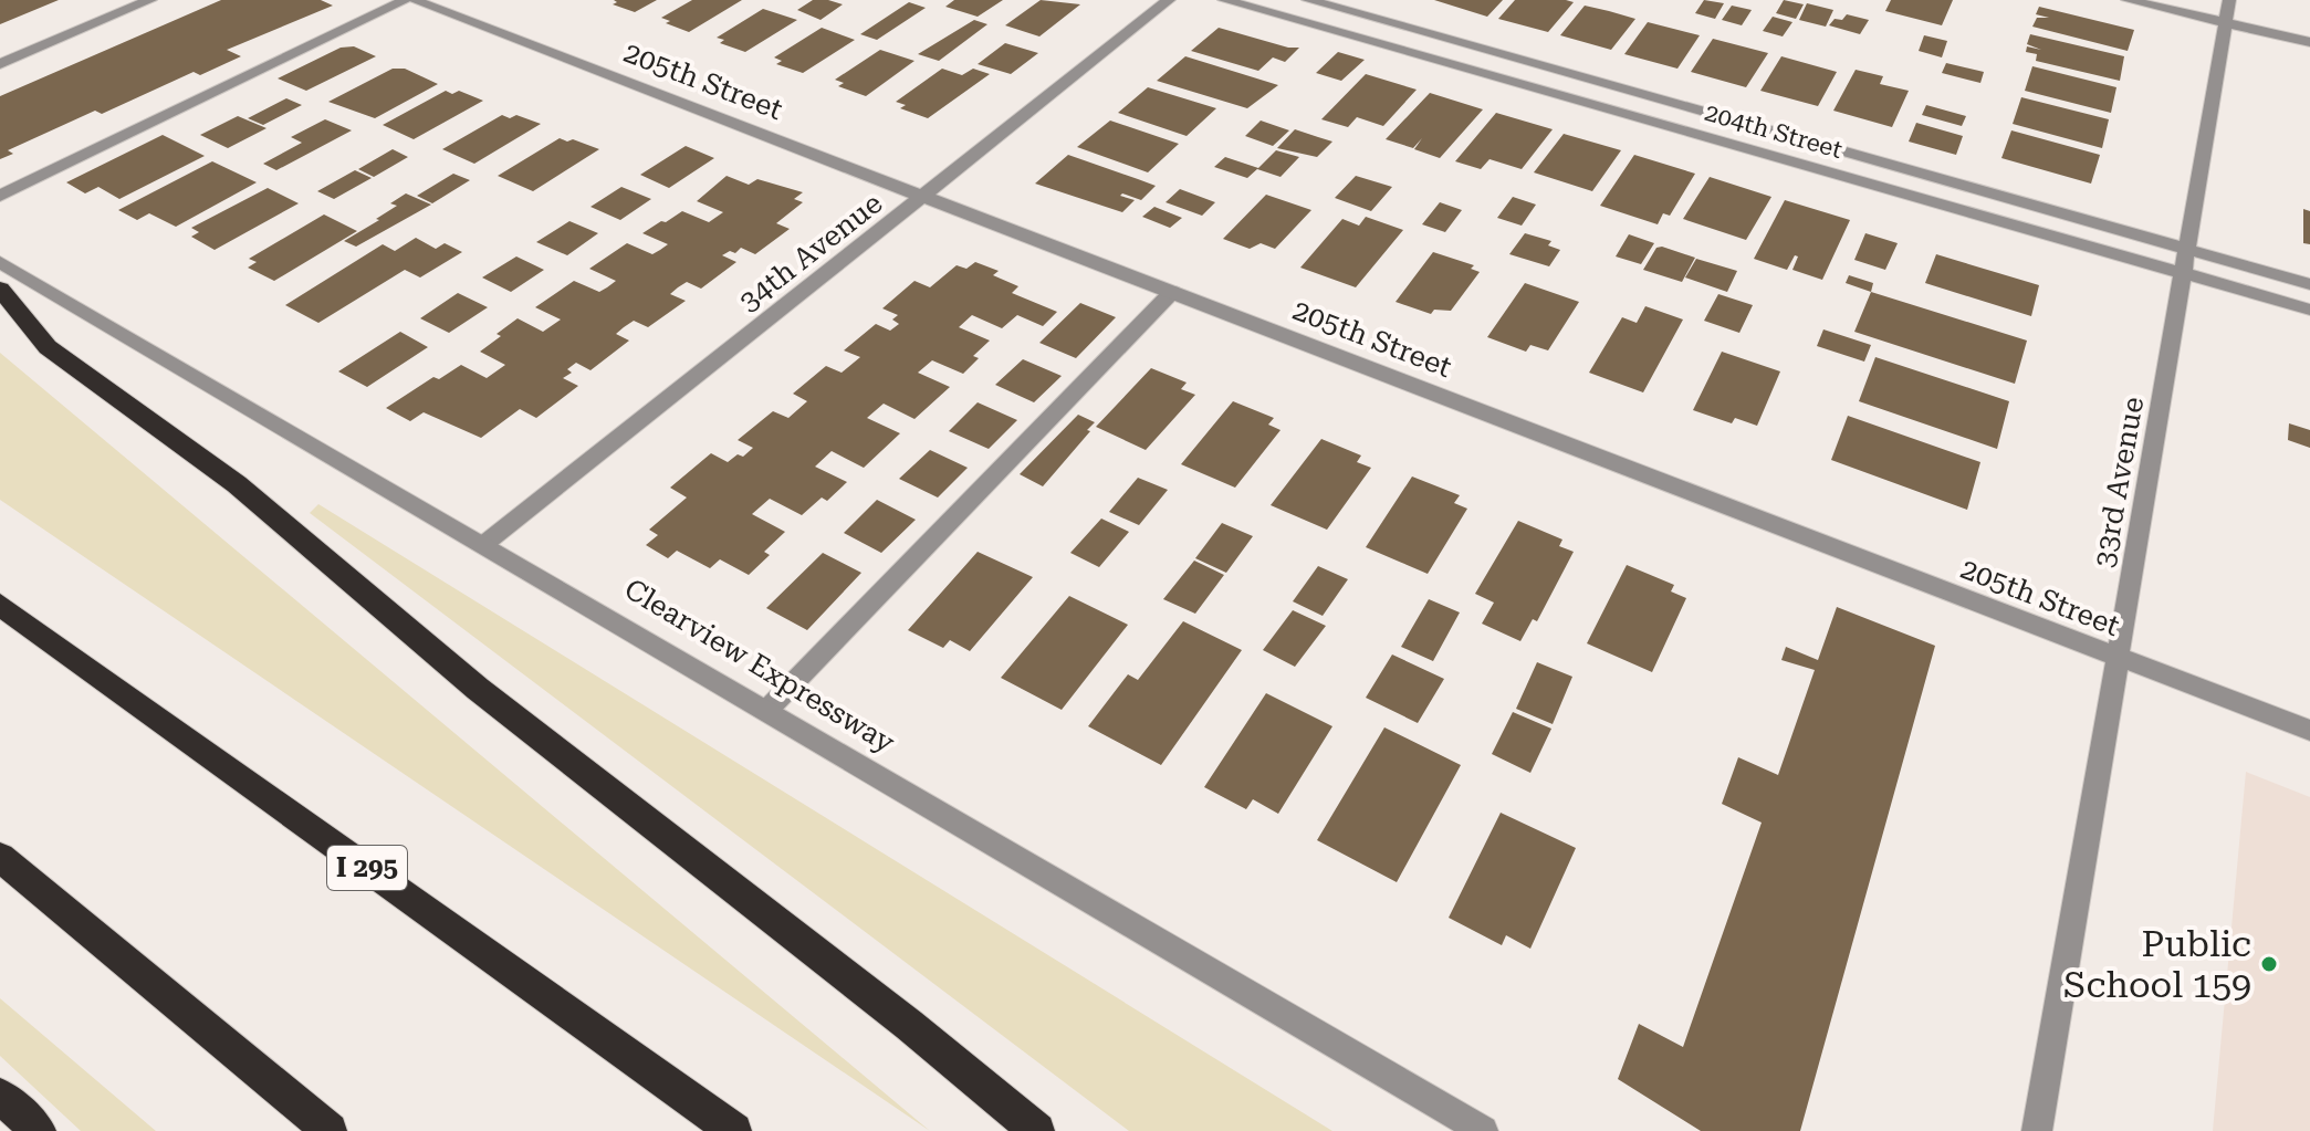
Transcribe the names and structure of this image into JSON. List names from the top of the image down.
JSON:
{
  "streets": {
    "highway": ["I 295"],
    "street": [
      "205th Street",
      "204th Street",
      "34th Avenue",
      "33rd Avenue",
      "Clearview Expressway"
    ]
  },
  "crossings": [
    ["205th Street", "34th Avenue"],
    ["205th Street", "33rd Avenue"],
    ["204th Street", "33rd Avenue"],
    ["34th Avenue", "Clearview Expressway"]
  ],
  "places": ["Public School 159"]
}
